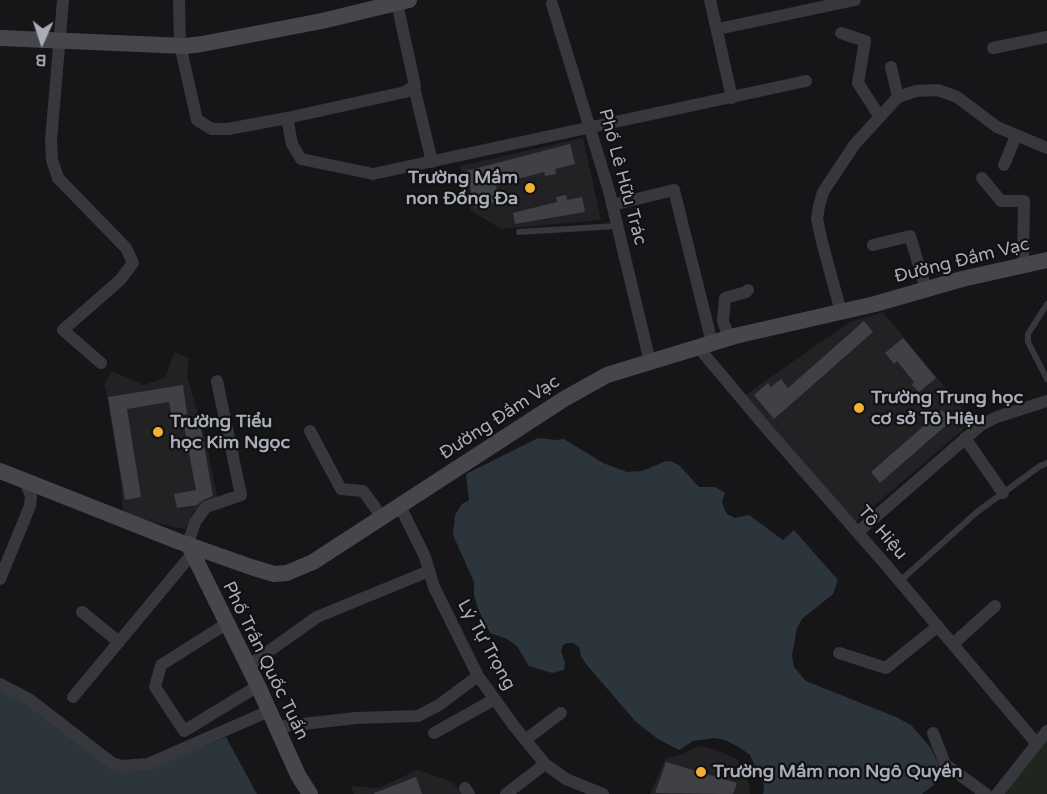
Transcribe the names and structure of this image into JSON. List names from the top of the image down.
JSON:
{
  "streets": {
    "street": [
      "Phố Lê Hữu Trác",
      "Đường Đầm Vạc",
      "Tô Hiệu",
      "Lý Tự Trọng",
      "Phố Trần Quốc Tuấn"
    ]
  },
  "crossings": [
    ["Phố Lê Hữu Trác", "Đường Đầm Vạc"],
    ["Đường Đầm Vạc", "Tô Hiệu"],
    ["Đường Đầm Vạc", "Lý Tự Trọng"],
    ["Đường Đầm Vạc", "Phố Trần Quốc Tuấn"]
  ],
  "places": [
    "Trường Mầm non Đống Đa",
    "Trường Trung học cơ sở Tô Hiệu",
    "Trường Tiểu học Kim Ngọc",
    "Trường Mầm non Ngô Quyền"
  ],
  "north": "bottom"
}
